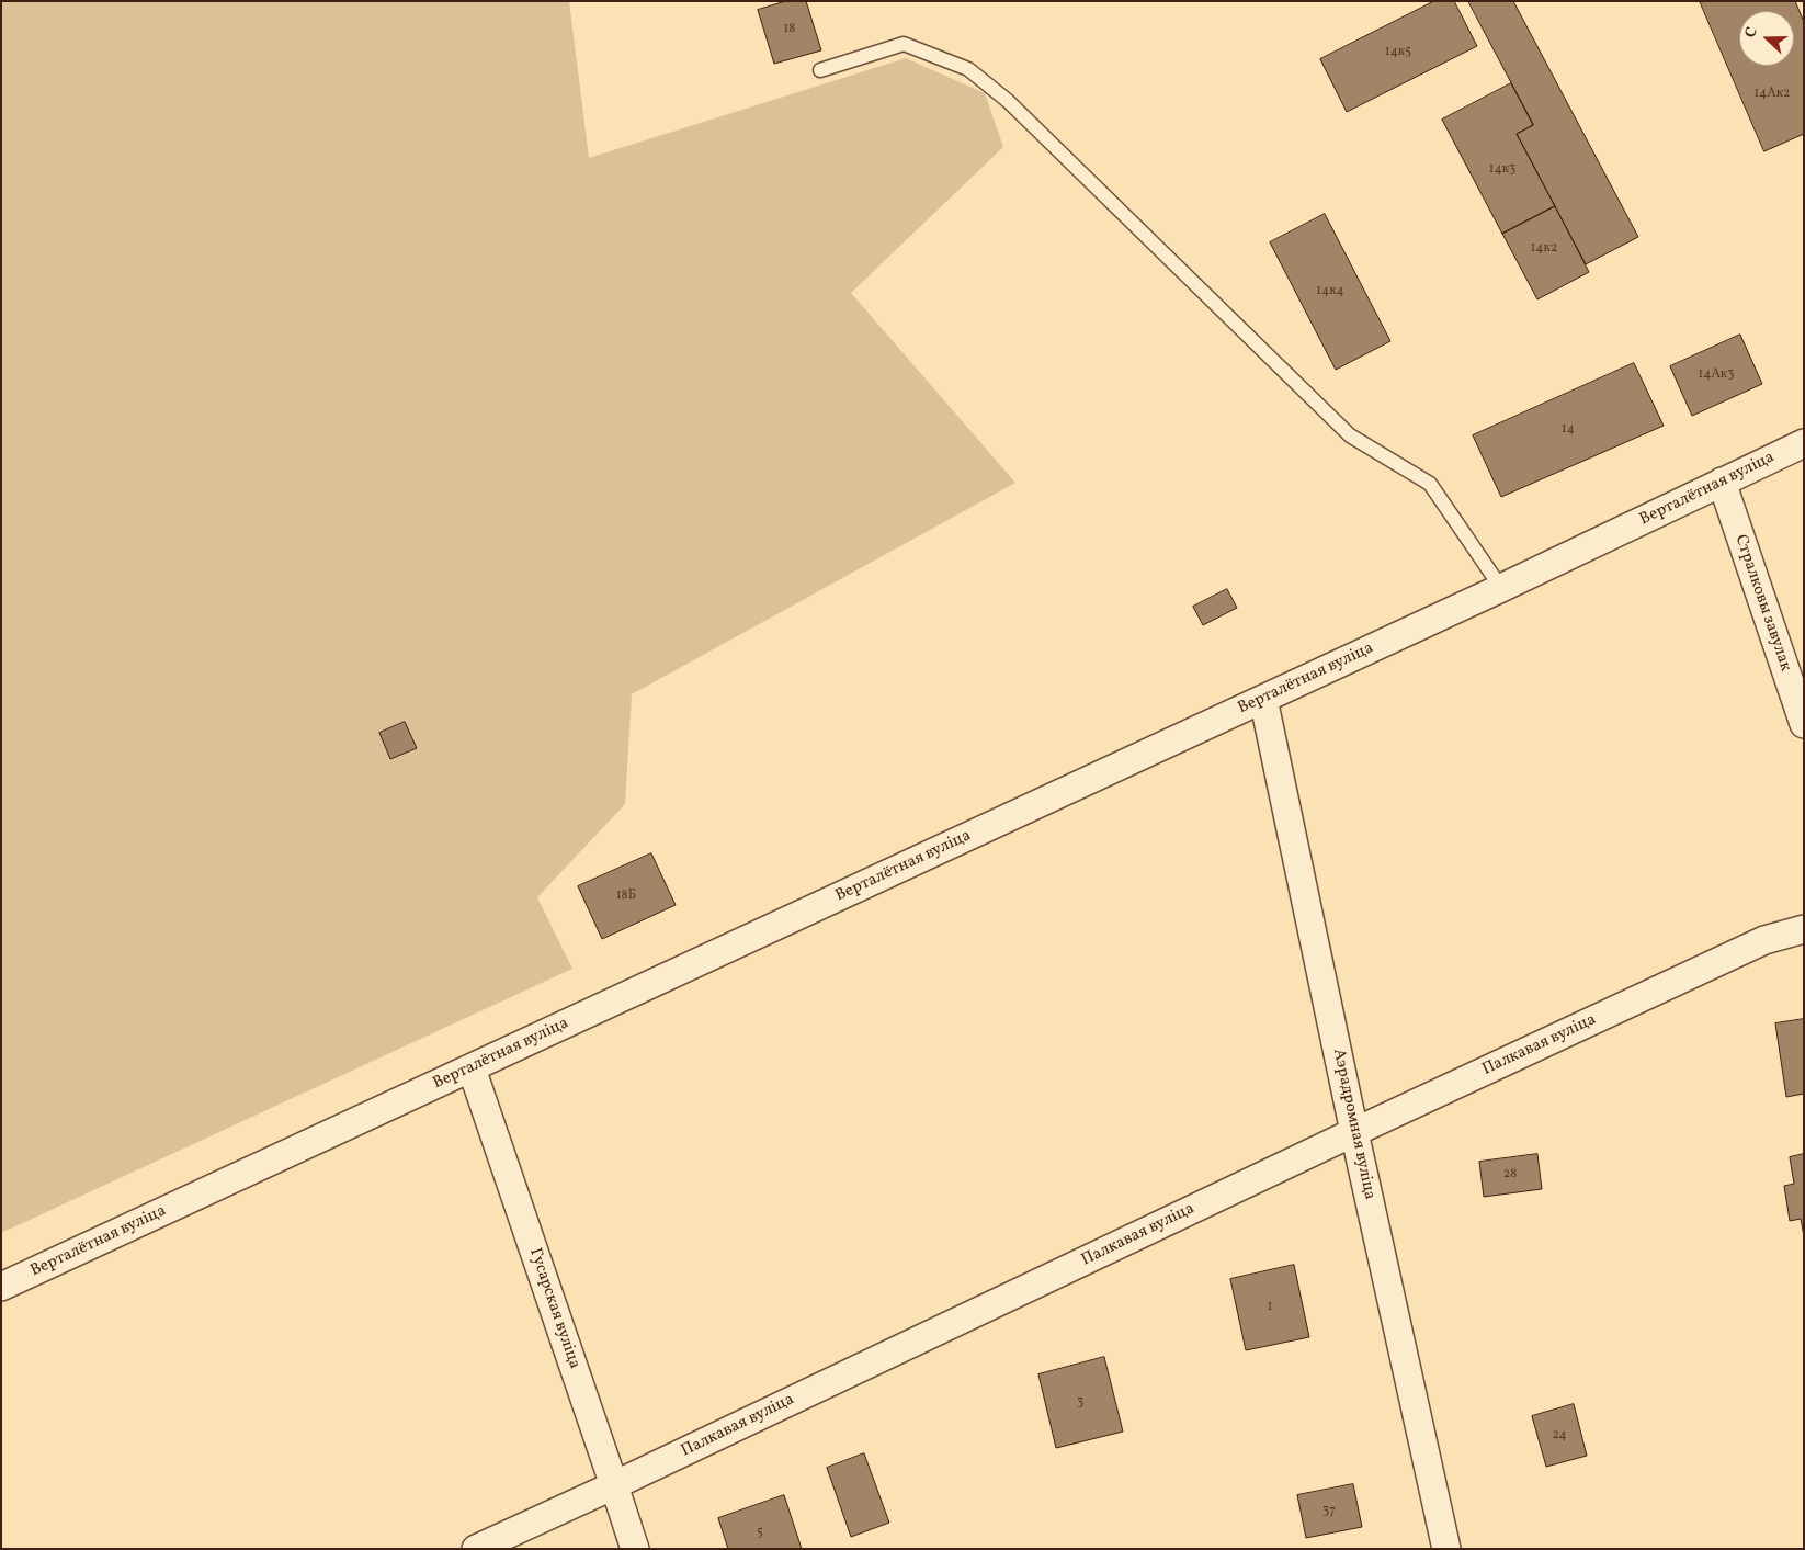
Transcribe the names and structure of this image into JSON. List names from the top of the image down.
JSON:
{
  "streets": {
    "street": [
      "Верталётная вуліца",
      "Стралковы завулак",
      "Палкавая вуліца",
      "Аэрадромная вуліца",
      "Гусарская вуліца"
    ]
  },
  "crossings": [
    ["Верталётная вуліца", "Стралковы завулак"],
    ["Верталётная вуліца", "Аэрадромная вуліца"],
    ["Верталётная вуліца", "Гусарская вуліца"],
    ["Палкавая вуліца", "Аэрадромная вуліца"],
    ["Палкавая вуліца", "Гусарская вуліца"]
  ],
  "house_numbers": [
    "18",
    "14к5",
    "14Ак2",
    "14к3",
    "14к2",
    "14к4",
    "14Ак3",
    "14",
    "18Б",
    "28",
    "1",
    "3",
    "24",
    "37",
    "5"
  ],
  "north": "left"
}
